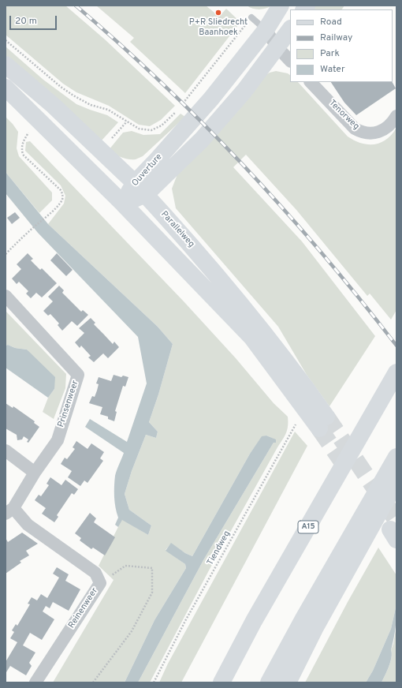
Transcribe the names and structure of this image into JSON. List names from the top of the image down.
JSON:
{
  "streets": {
    "main road": ["Ouverture", "Parallelweg", "A15"],
    "street": ["Tenorweg", "Prinsenweer", "Reinenweer"],
    "path": ["Tiendweg"]
  },
  "crossings": [
    ["Ouverture", "Parallelweg"],
    ["Prinsenweer", "Reinenweer"]
  ],
  "places": ["P+R Sliedrecht Baanhoek"],
  "legend": [
    "Road",
    "Railway",
    "Park",
    "Water"
  ],
  "scale_bar": "20 m"
}
